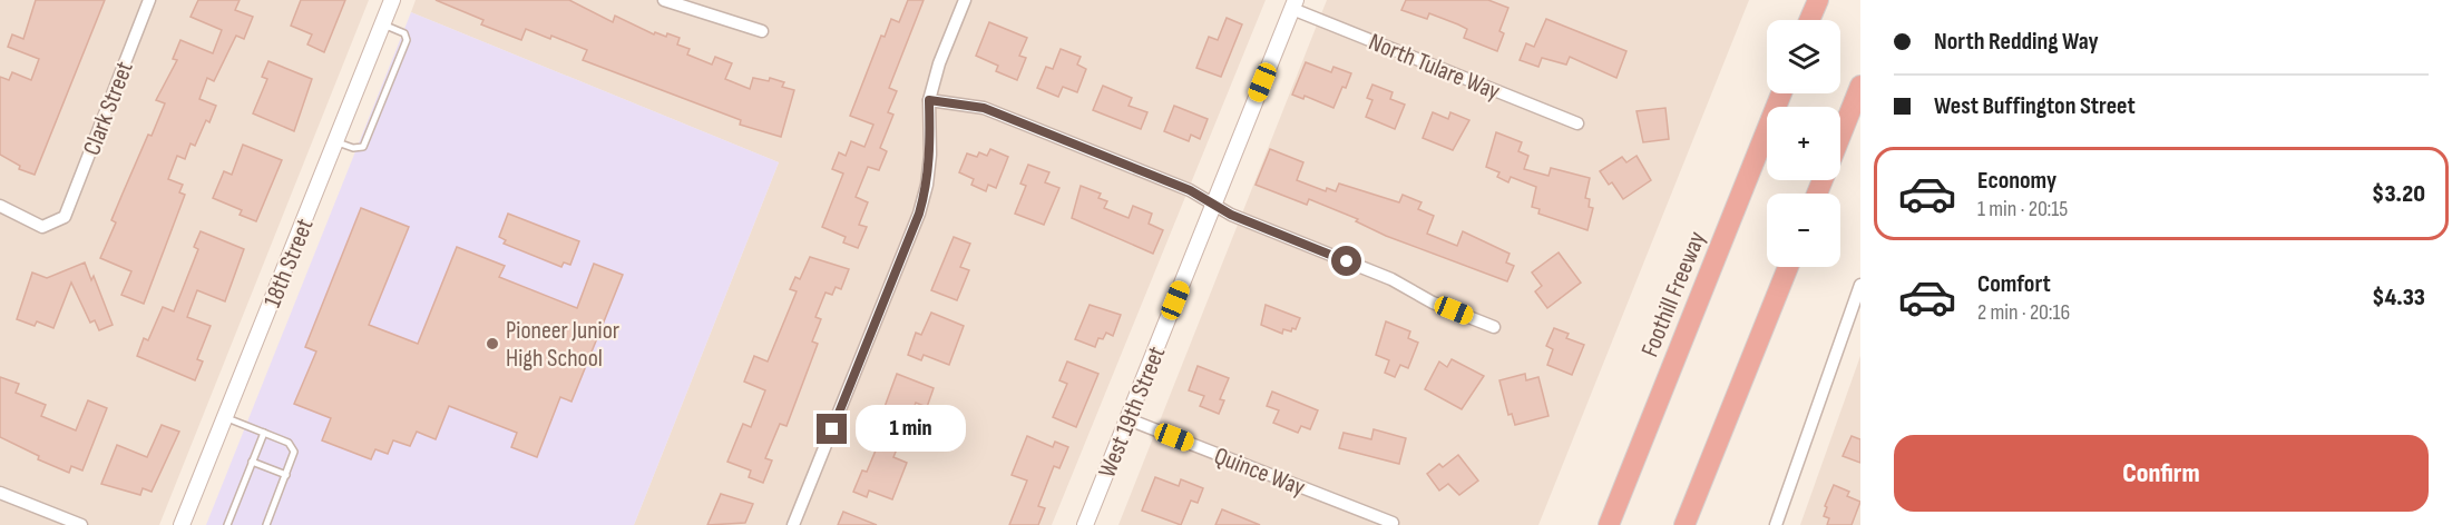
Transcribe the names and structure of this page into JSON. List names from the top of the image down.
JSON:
{
  "streets": {
    "highway": ["Foothill Freeway"],
    "main road": ["18th Street", "West 19th Street"],
    "street": ["North Tulare Way", "Clark Street", "Quince Way"]
  },
  "crossings": [
    ["North Tulare Way", "West 19th Street"],
    ["West 19th Street", "Quince Way"]
  ],
  "places": ["Pioneer Junior High School"],
  "page": {
    "banner": ["North Redding Way", "West Buffington Street"],
    "map_buttons": ["+", "−"],
    "list": [
      {
        "name": "Economy",
        "note": "1 min · 20:15",
        "value": "$3.20"
      },
      {
        "name": "Comfort",
        "note": "2 min · 20:16",
        "value": "$4.33"
      }
    ],
    "bubble": "1 min",
    "buttons": "Confirm"
  }
}
